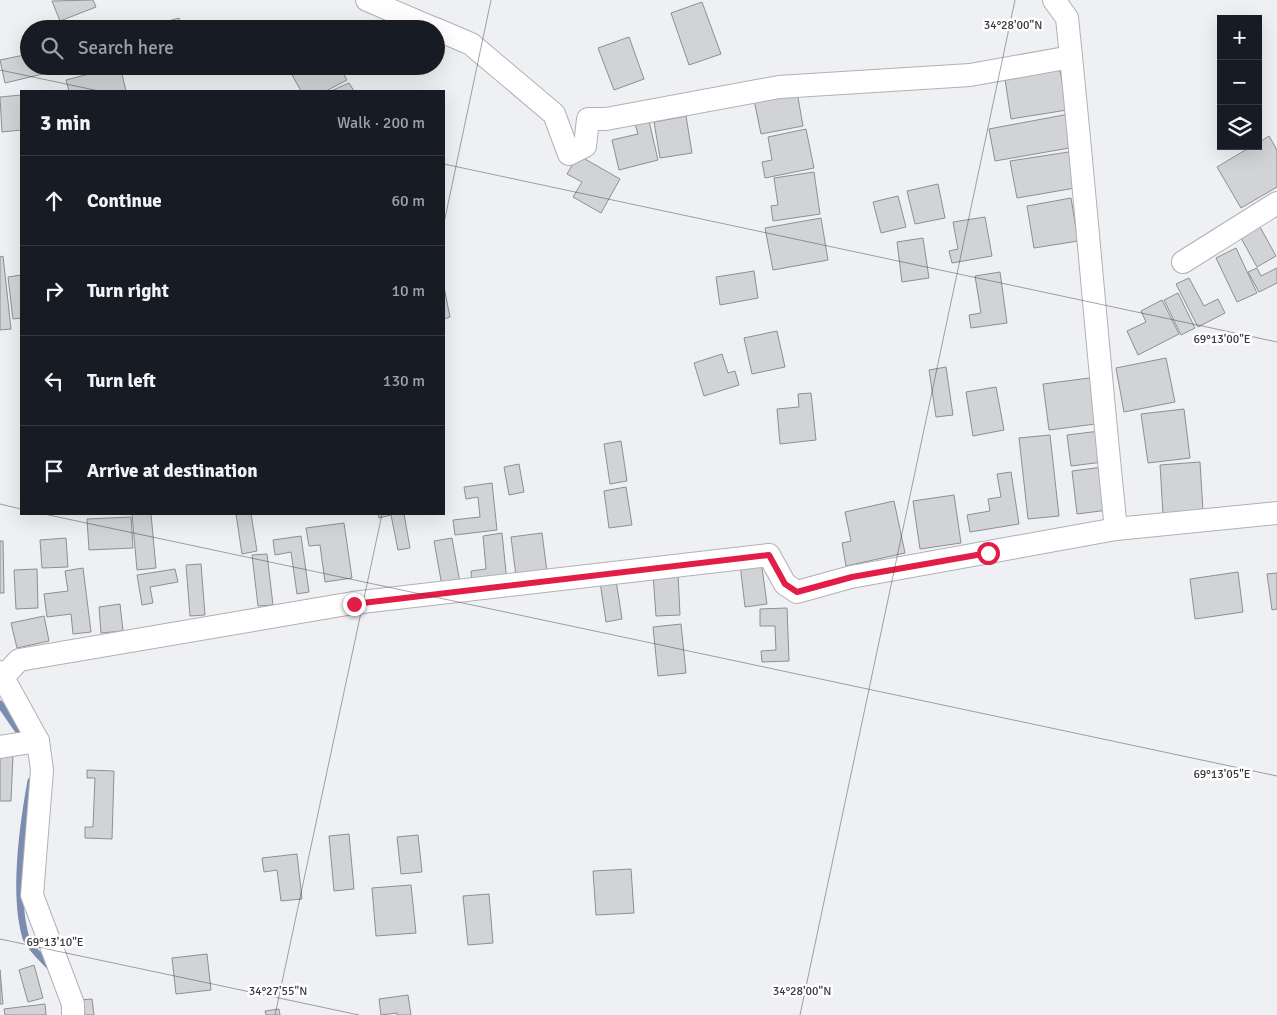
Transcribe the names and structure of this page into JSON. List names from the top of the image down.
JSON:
{
  "page": {
    "map_buttons": ["+", "−"],
    "search": "Search here",
    "heading": ["3 min", "Walk · 200 m"],
    "list": [
      ["Continue", "60 m"],
      ["Turn right", "10 m"],
      ["Turn left", "130 m"],
      "Arrive at destination"
    ]
  },
  "coordinates": [
    "34°28'00\"N",
    "69°13'00\"E",
    "69°13'05\"E",
    "69°13'10\"E",
    "34°27'55\"N"
  ]
}
